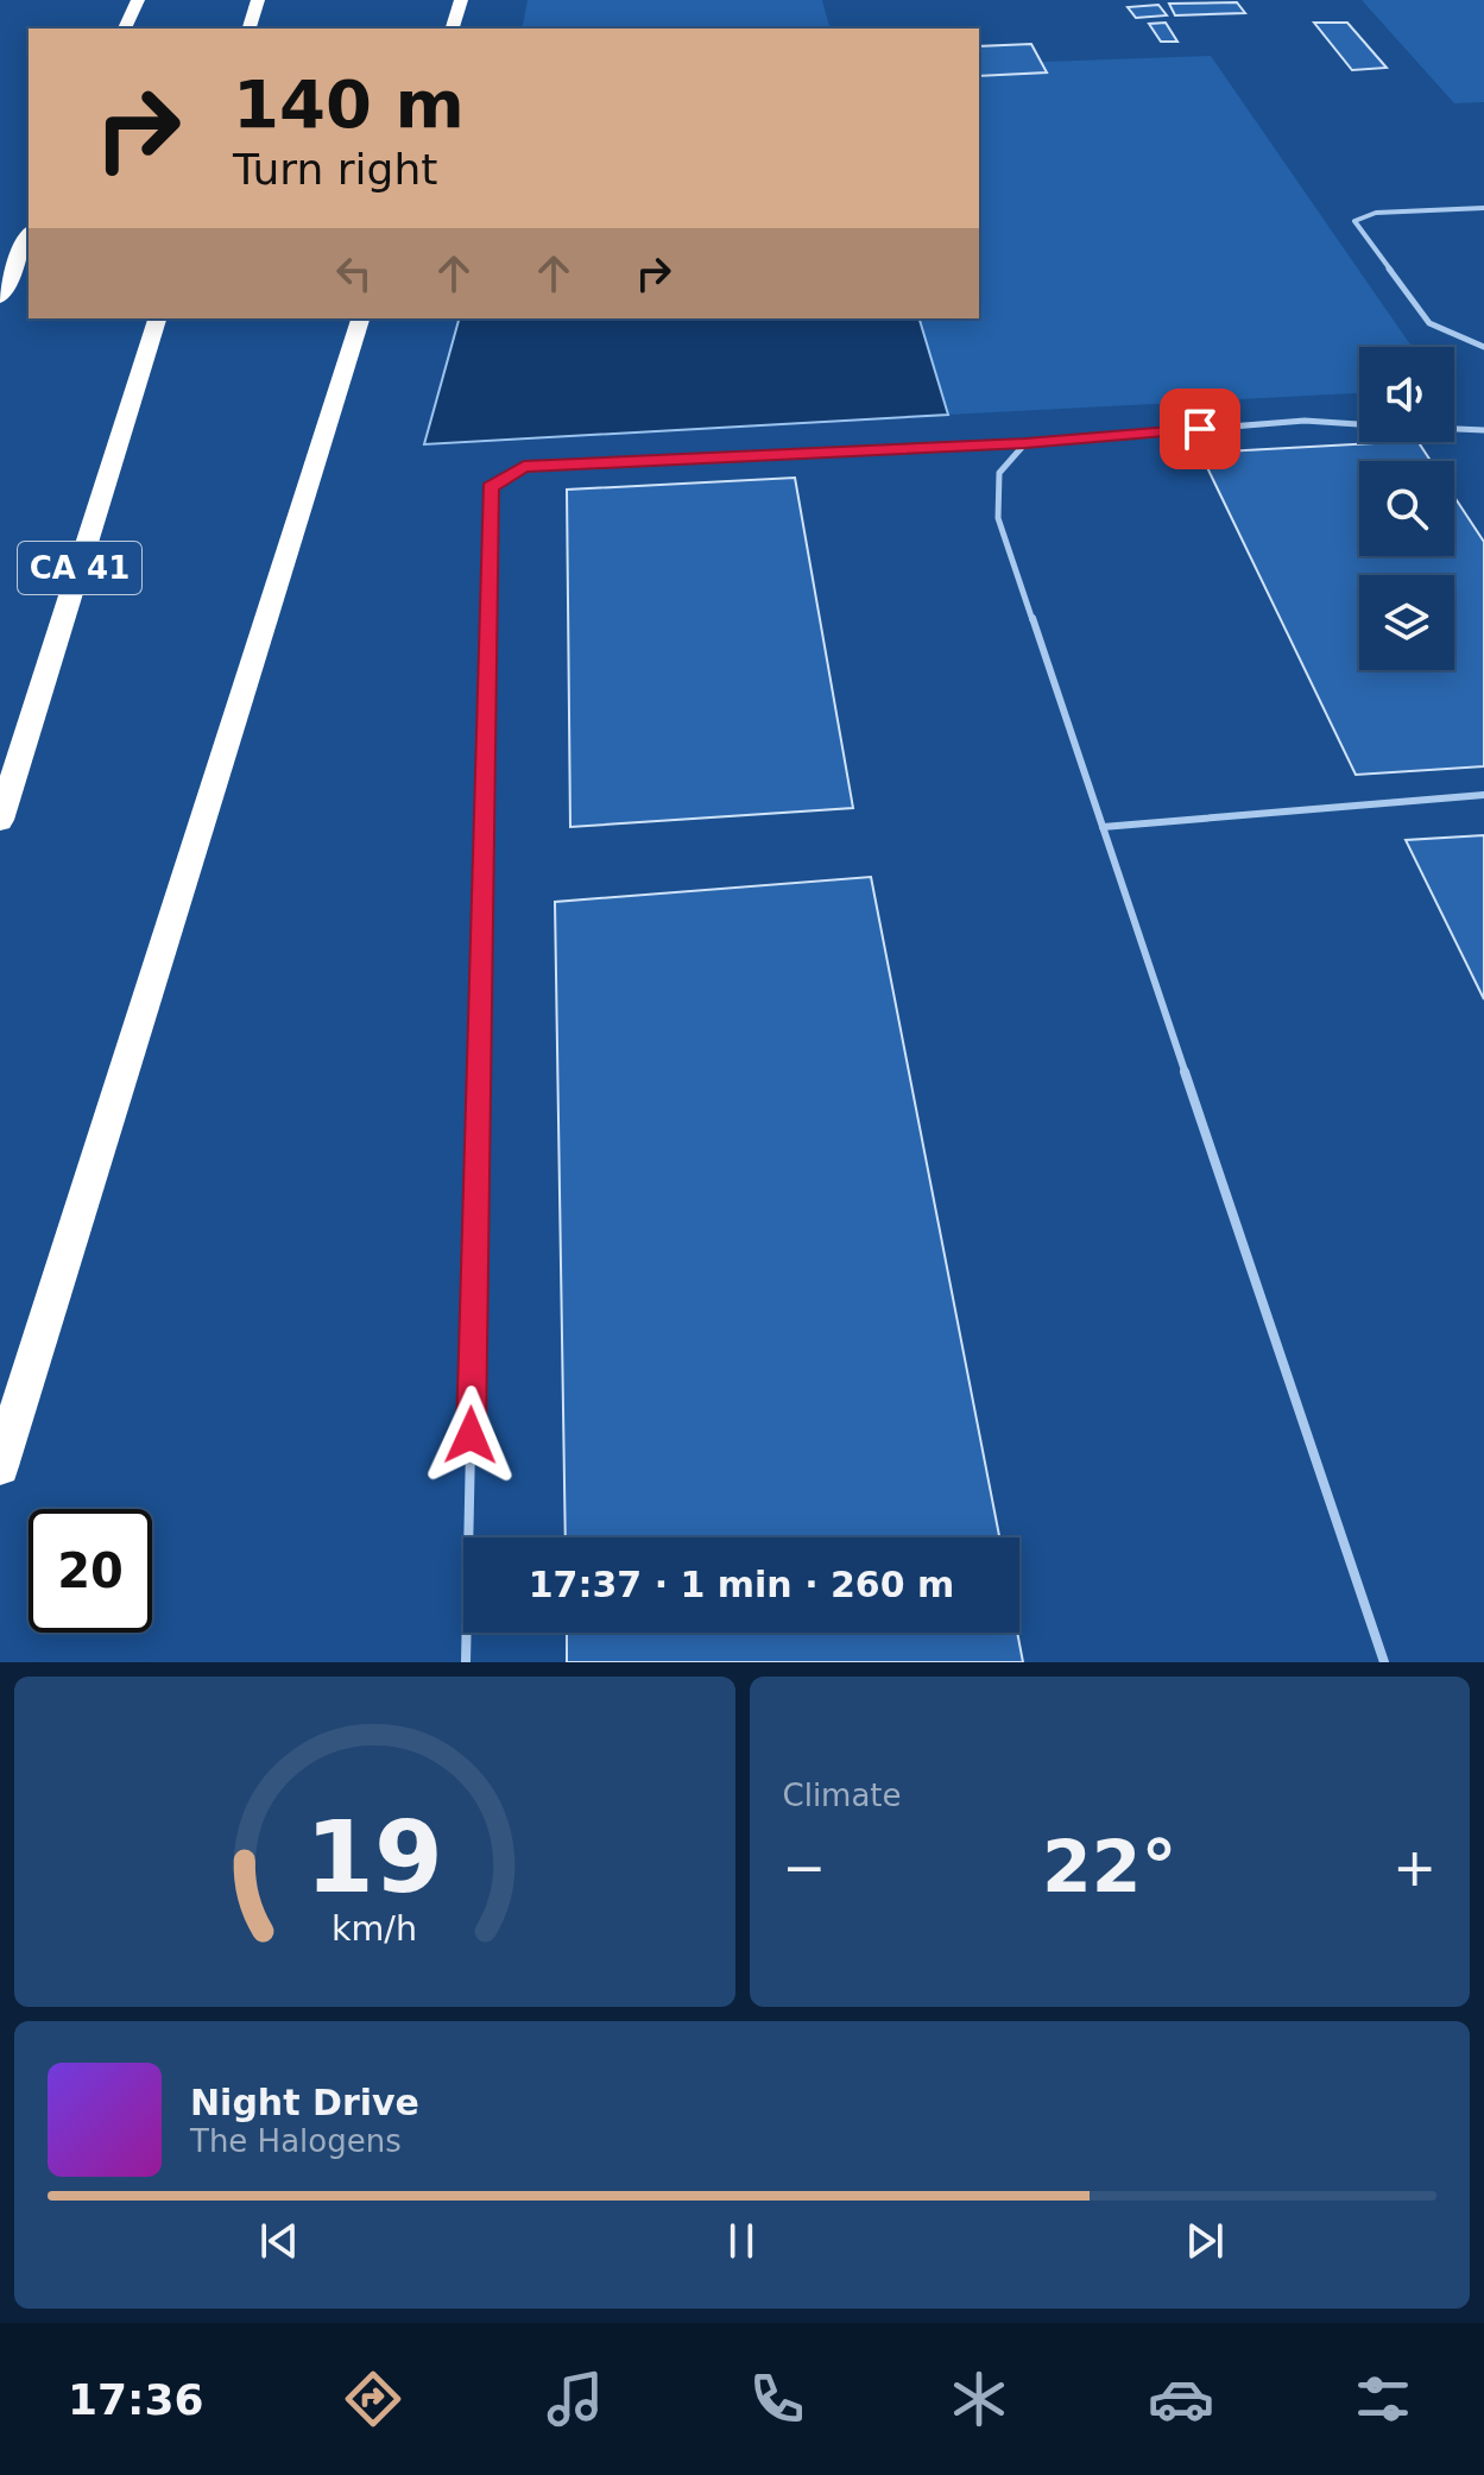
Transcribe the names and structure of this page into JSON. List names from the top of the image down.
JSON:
{
  "streets": {
    "highway": ["CA 41"]
  },
  "page": {
    "turn": ["140 m", "Turn right"],
    "limit": "20",
    "trip": "17:37 · 1 min · 260 m",
    "tile": "Climate",
    "heat": ["−", "22°", "+"],
    "song": ["Night Drive", "The Halogens"],
    "tabs": "17:36",
    "gauge": ["19", "km/h"]
  }
}
